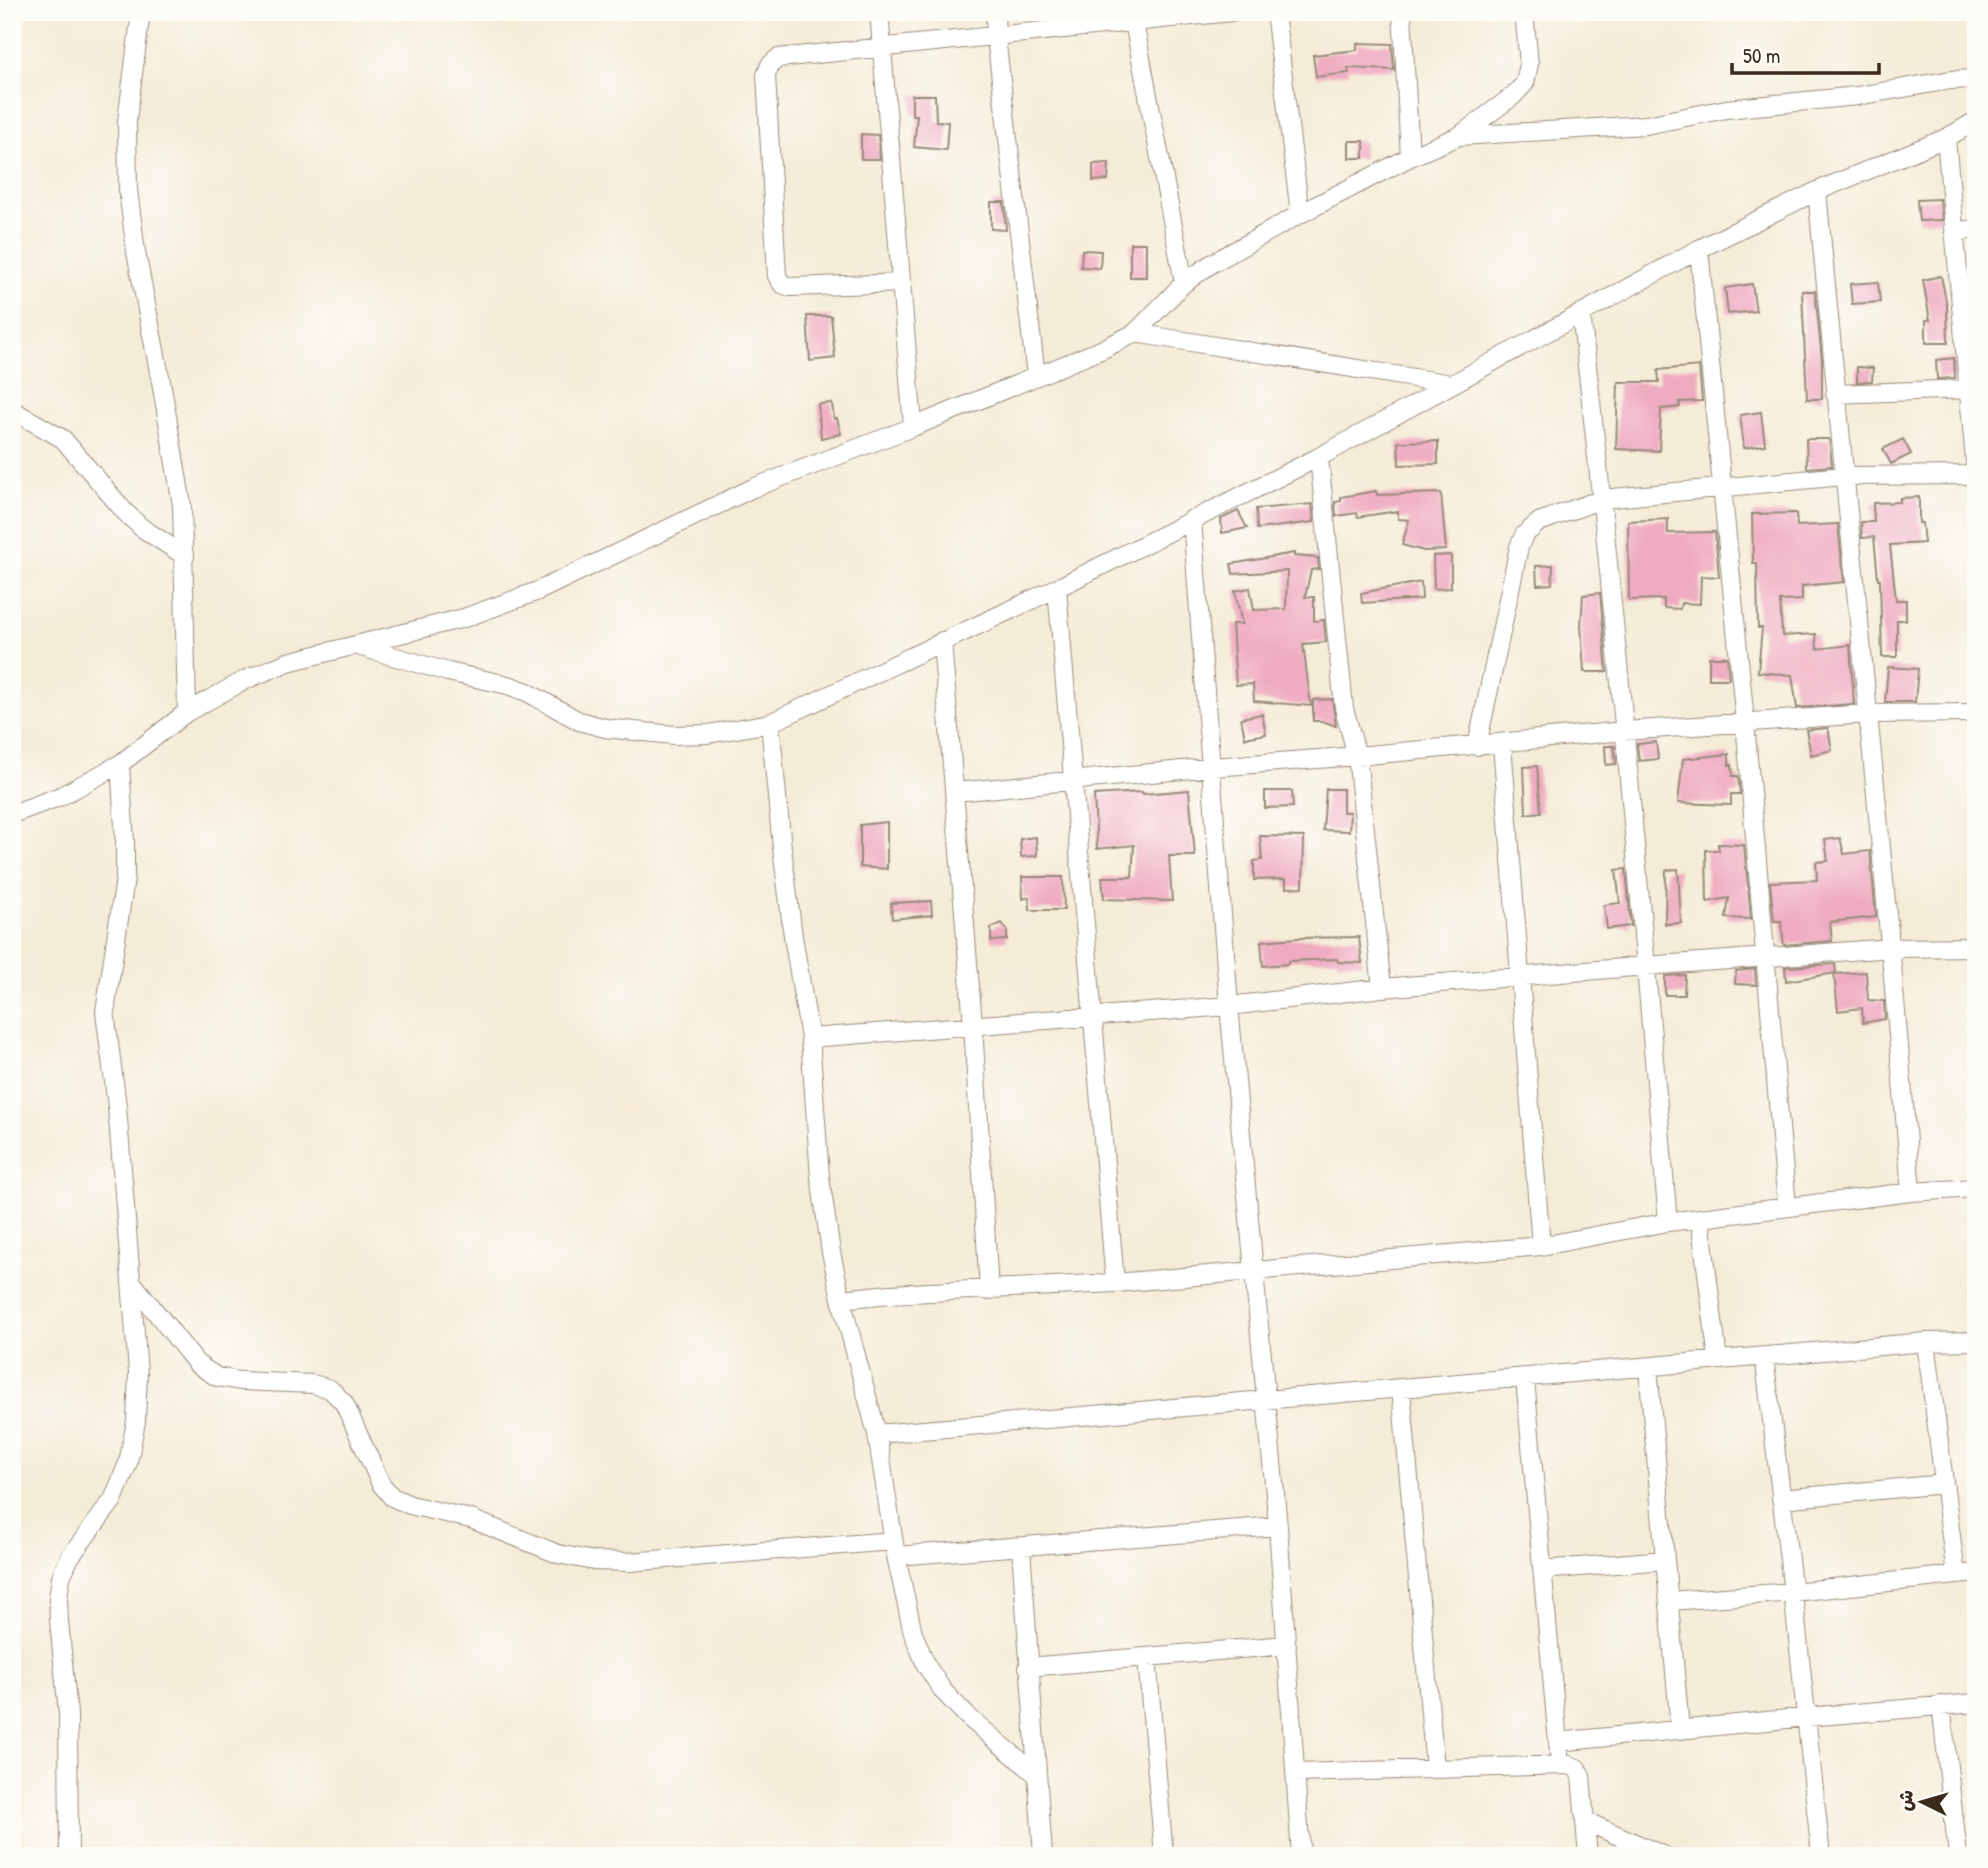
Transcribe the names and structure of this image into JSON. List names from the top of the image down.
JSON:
{
  "scale_bar": "50 m",
  "north": "left"
}
